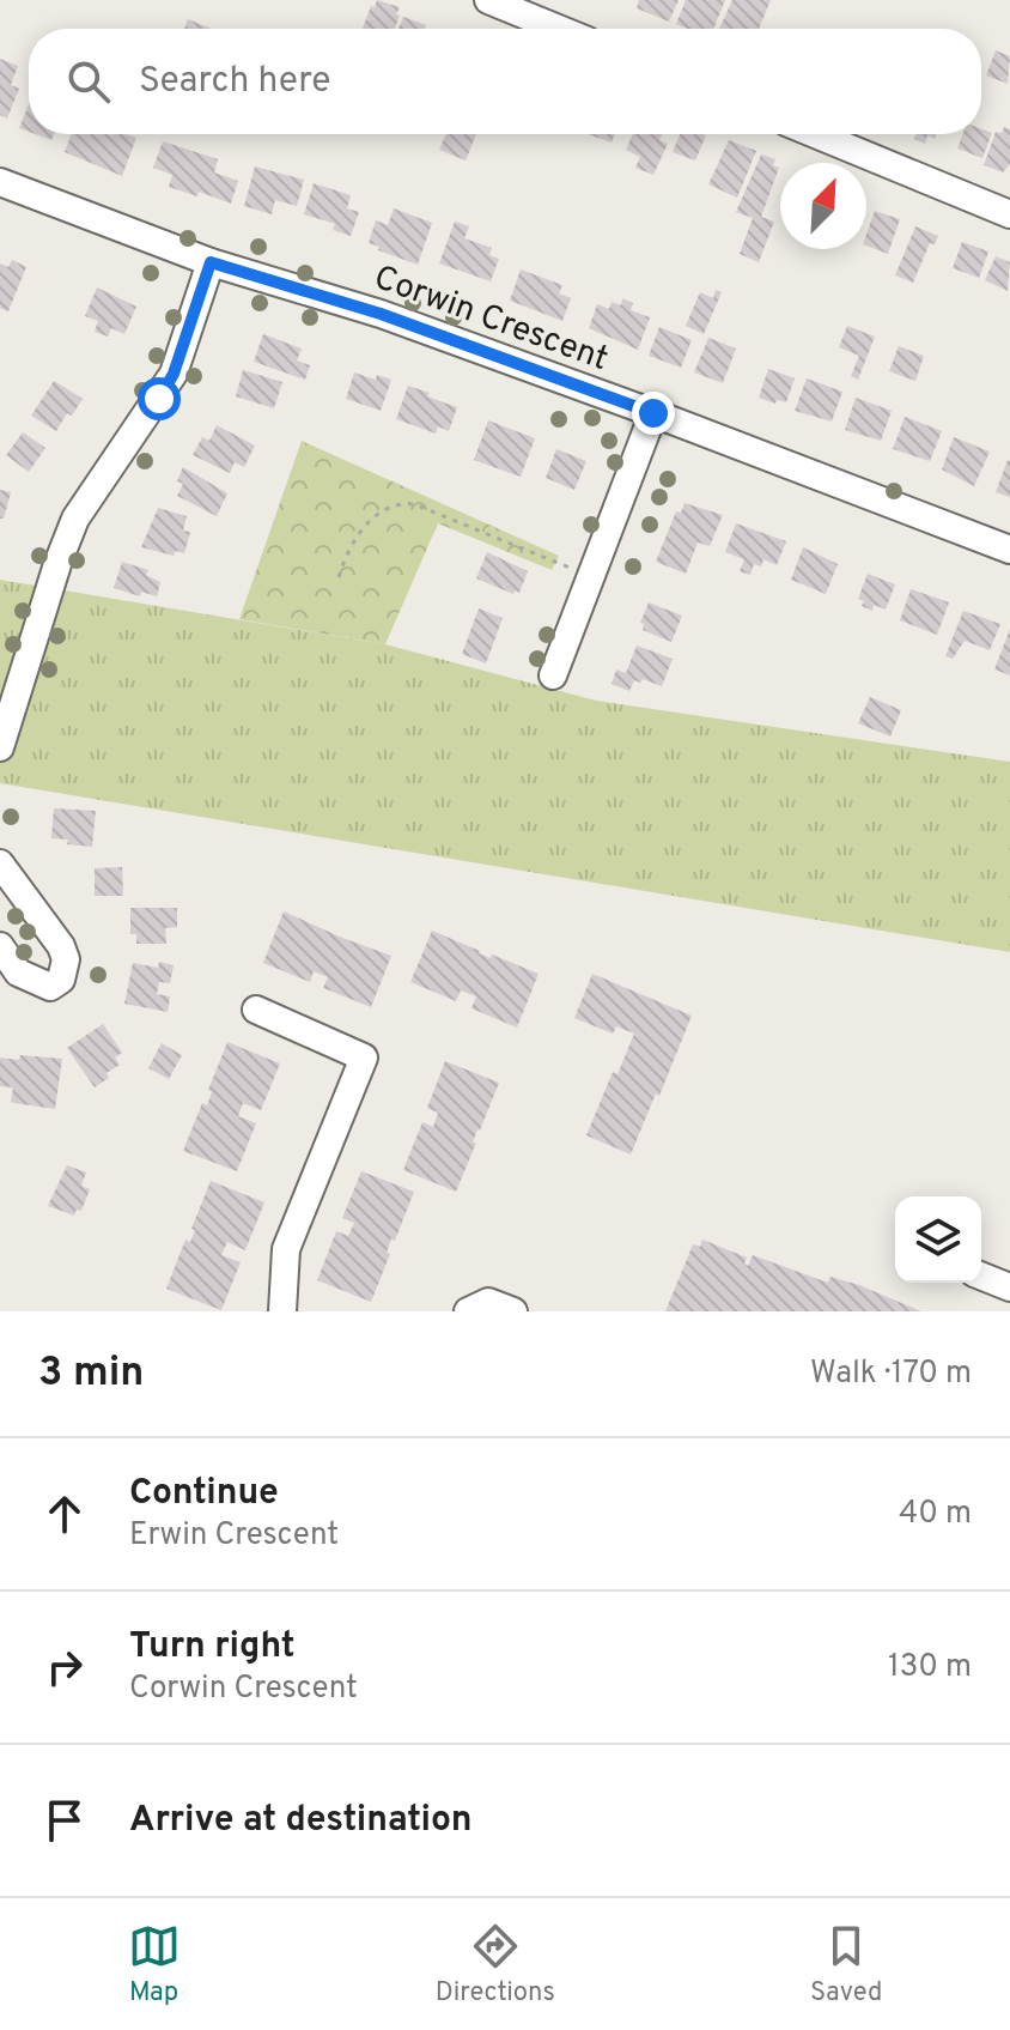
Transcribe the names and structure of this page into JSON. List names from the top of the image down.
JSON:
{
  "streets": {
    "street": ["Corwin Crescent"]
  },
  "north": "top right",
  "page": {
    "search": "Search here",
    "heading": ["3 min", "Walk · 170 m"],
    "list": [
      ["Continue", "Erwin Crescent", "40 m"],
      ["Turn right", "Corwin Crescent", "130 m"],
      "Arrive at destination"
    ],
    "nav": ["Map", "Directions", "Saved"]
  }
}
